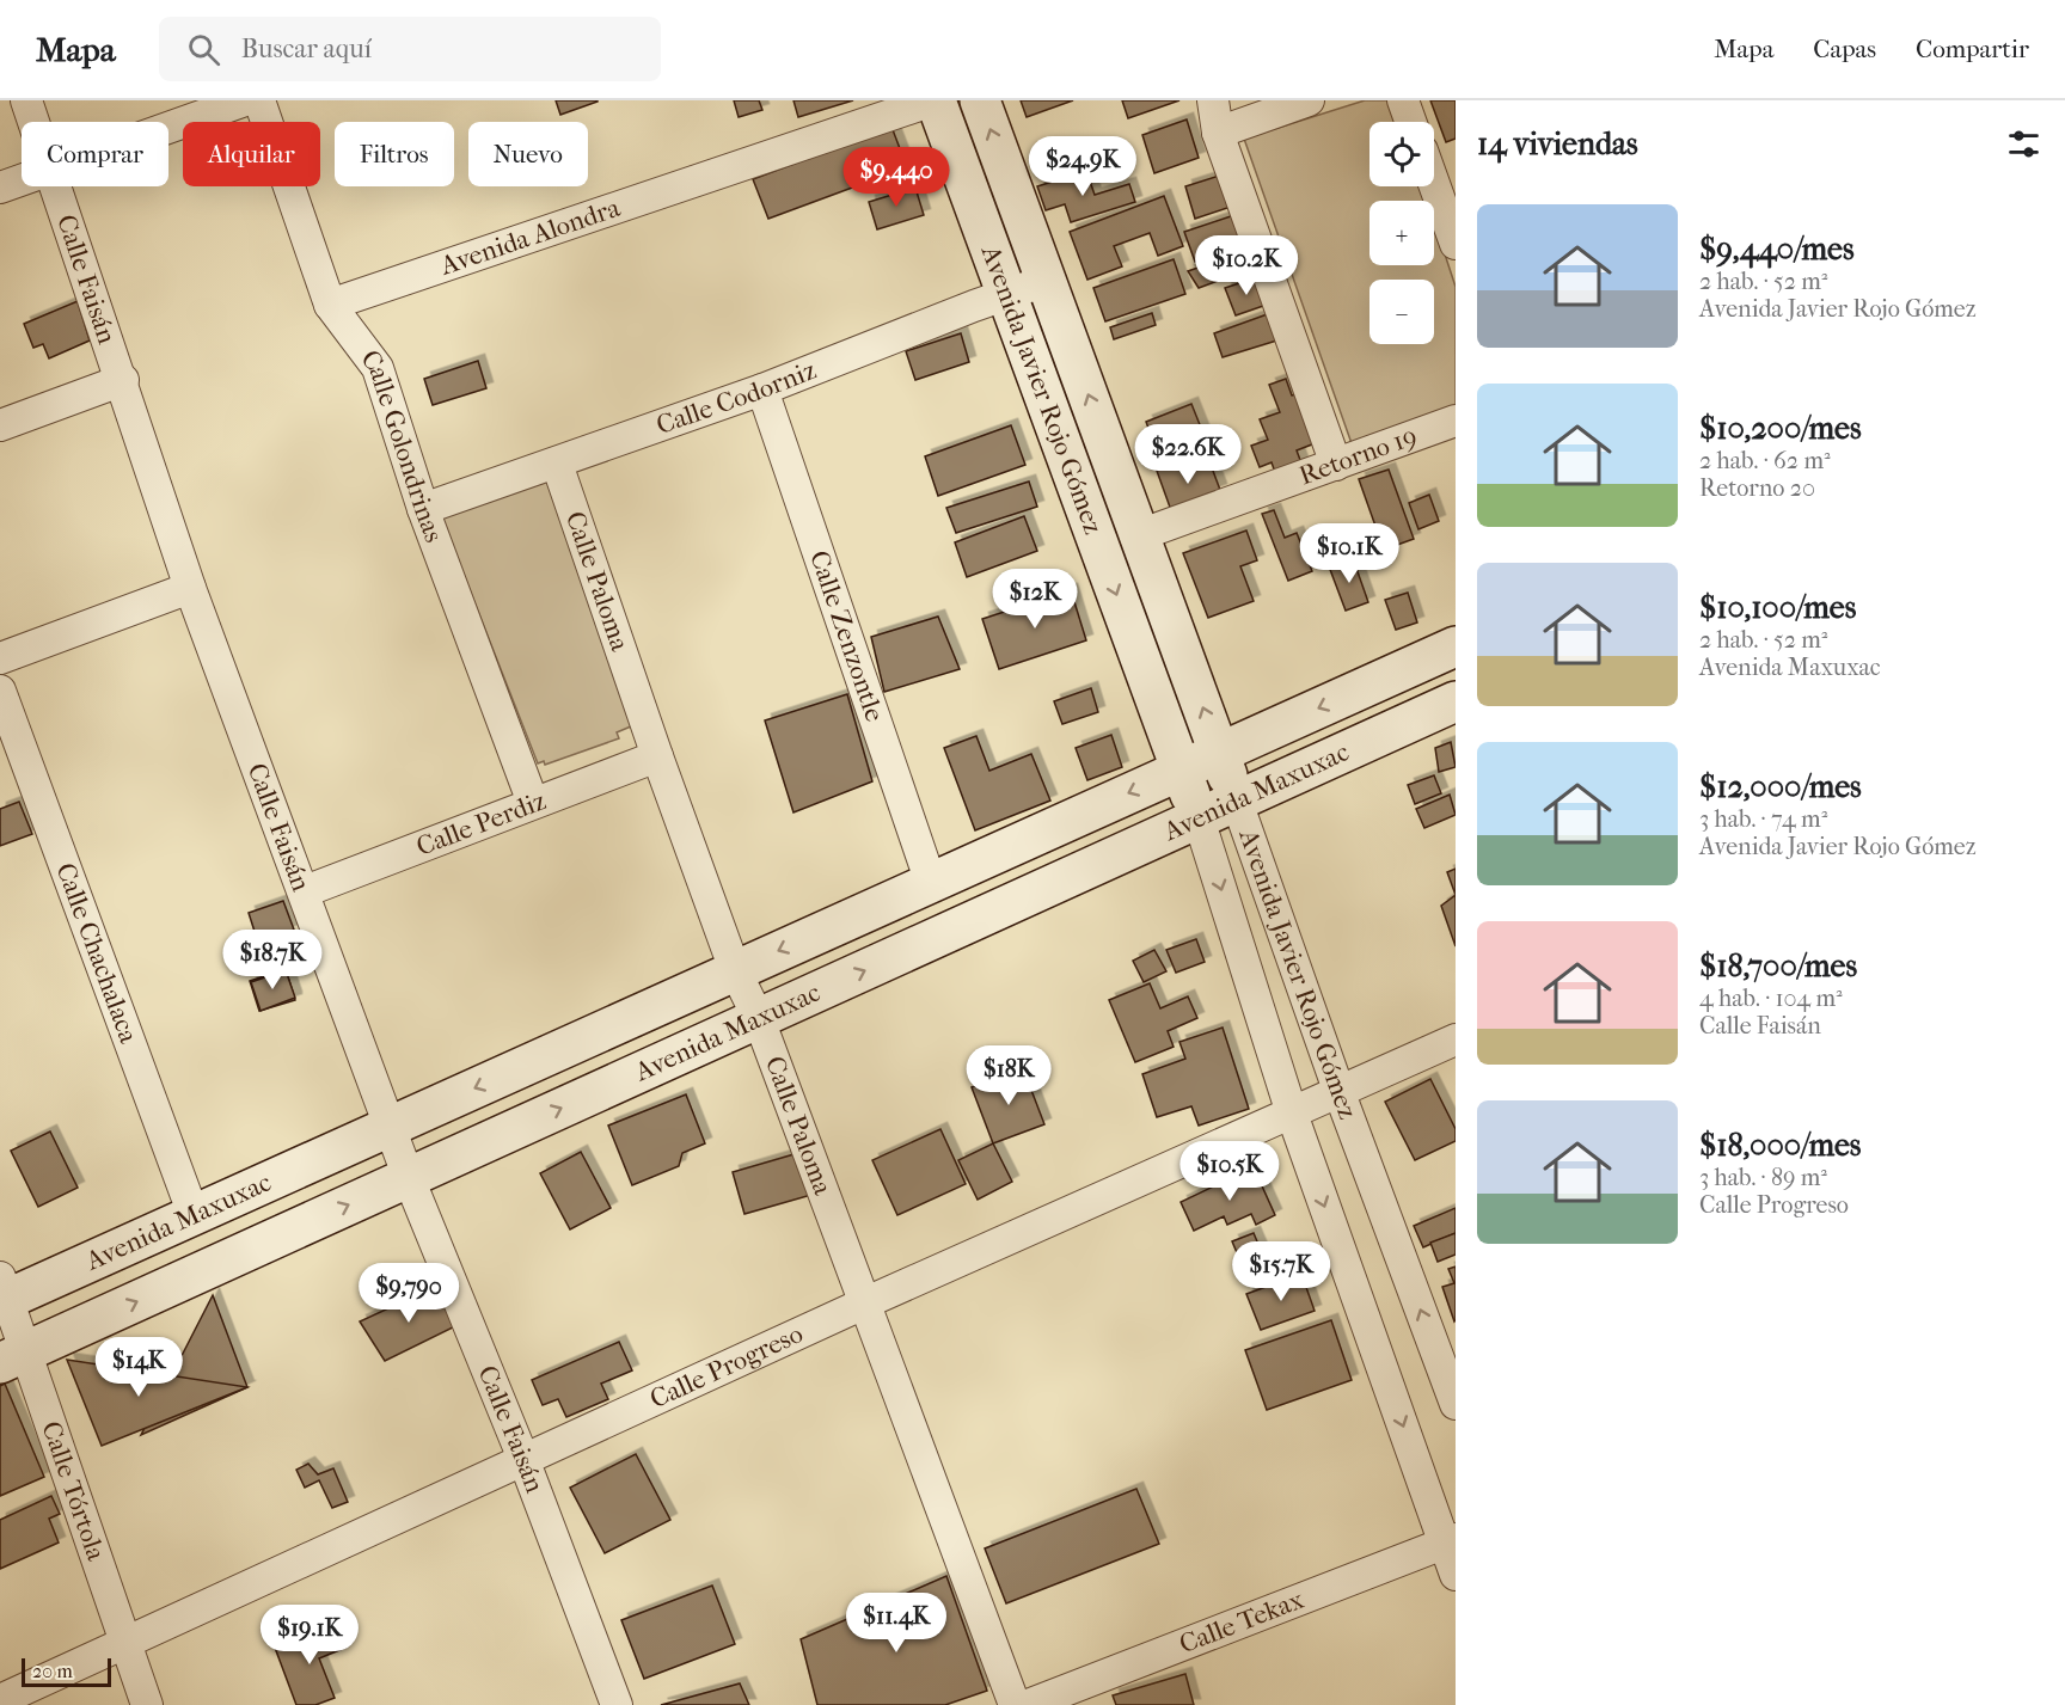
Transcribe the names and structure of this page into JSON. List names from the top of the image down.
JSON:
{
  "streets": {
    "main road": ["Avenida Javier Rojo Gómez", "Avenida Maxuxac"],
    "street": [
      "Avenida Alondra",
      "Calle Faisán",
      "Calle Codorniz",
      "Calle Golondrinas",
      "Retorno 19",
      "Calle Paloma",
      "Calle Zenzontle",
      "Calle Perdiz",
      "Calle Chachalaca",
      "Calle Progreso",
      "Calle Tórtola",
      "Calle Tekax"
    ]
  },
  "crossings": [
    ["Avenida Alondra", "Avenida Javier Rojo Gómez"],
    ["Avenida Alondra", "Calle Golondrinas"],
    ["Calle Faisán", "Avenida Maxuxac"],
    ["Calle Faisán", "Calle Perdiz"],
    ["Calle Faisán", "Calle Progreso"],
    ["Avenida Javier Rojo Gómez", "Calle Codorniz"],
    ["Avenida Javier Rojo Gómez", "Retorno 19"],
    ["Avenida Javier Rojo Gómez", "Avenida Maxuxac"],
    ["Avenida Javier Rojo Gómez", "Calle Progreso"],
    ["Avenida Javier Rojo Gómez", "Calle Tekax"],
    ["Calle Codorniz", "Calle Golondrinas"],
    ["Calle Codorniz", "Calle Paloma"],
    ["Calle Codorniz", "Calle Zenzontle"],
    ["Calle Golondrinas", "Calle Perdiz"],
    ["Calle Paloma", "Avenida Maxuxac"],
    ["Calle Paloma", "Calle Perdiz"],
    ["Calle Paloma", "Calle Progreso"],
    ["Calle Zenzontle", "Avenida Maxuxac"],
    ["Avenida Maxuxac", "Calle Chachalaca"],
    ["Avenida Maxuxac", "Calle Tórtola"],
    ["Calle Progreso", "Calle Tórtola"]
  ],
  "scale_bar": "20 m",
  "page": {
    "header": "Mapa",
    "search": "Buscar aquí",
    "nav": ["Mapa", "Capas", "Compartir"],
    "heading": "14 viviendas",
    "map_buttons": ["+", "−"],
    "chip": [
      "Comprar",
      "Alquilar",
      "Filtros",
      "Nuevo"
    ],
    "price": [
      "$24.9K",
      "$9,440",
      "$10.2K",
      "$22.6K",
      "$10.1K",
      "$12K",
      "$18.7K",
      "$18K",
      "$10.5K",
      "$15.7K",
      "$9,790",
      "$14K",
      "$11.4K",
      "$19.1K"
    ],
    "list": [
      {
        "name": "$9,440/mes",
        "note": "2 hab. · 52 m² · Avenida Javier Rojo Gómez"
      },
      {
        "name": "$10,200/mes",
        "note": "2 hab. · 62 m² · Retorno 20"
      },
      {
        "name": "$10,100/mes",
        "note": "2 hab. · 52 m² · Avenida Maxuxac"
      },
      {
        "name": "$12,000/mes",
        "note": "3 hab. · 74 m² · Avenida Javier Rojo Gómez"
      },
      {
        "name": "$18,700/mes",
        "note": "4 hab. · 104 m² · Calle Faisán"
      },
      {
        "name": "$18,000/mes",
        "note": "3 hab. · 89 m² · Calle Progreso"
      }
    ],
    "scale": "20 m"
  }
}
